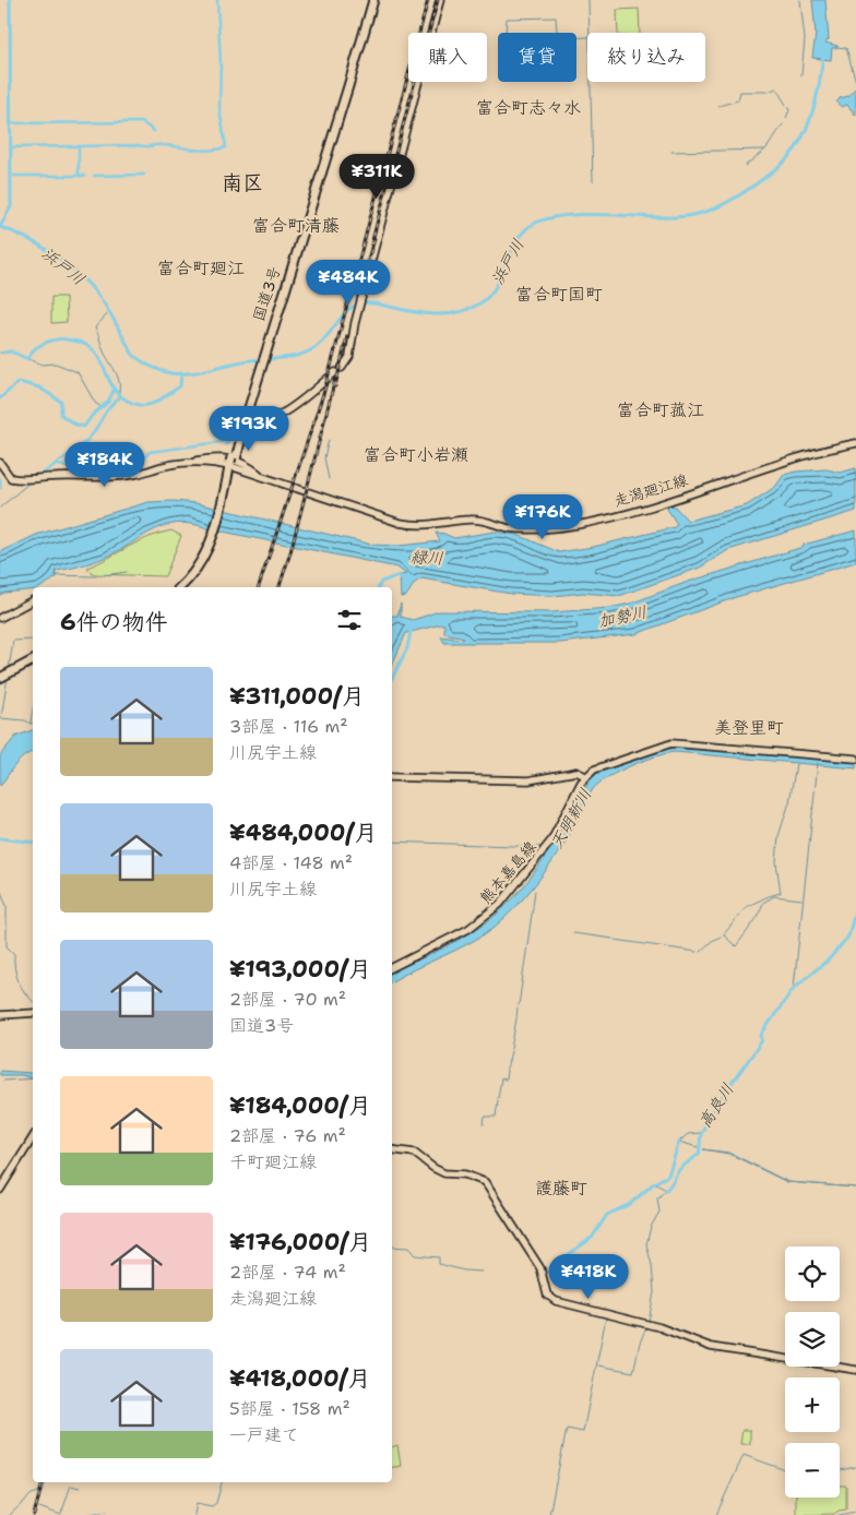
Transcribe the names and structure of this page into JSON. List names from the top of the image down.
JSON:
{
  "streets": {
    "highway": ["国道3号"],
    "main road": ["走潟廻江線", "熊本嘉島線"]
  },
  "crossings": [
    ["国道3号", "走潟廻江線"]
  ],
  "districts": [
    "富合町志々水",
    "南区",
    "富合町清藤",
    "富合町廻江",
    "富合町国町",
    "富合町菰江",
    "富合町小岩瀬",
    "美登里町",
    "護藤町"
  ],
  "water": [
    "浜戸川",
    "緑川",
    "加勢川",
    "天明新川",
    "高良川"
  ],
  "page": {
    "chip": ["購入", "賃貸", "絞り込み"],
    "price": [
      "¥311K",
      "¥484K",
      "¥193K",
      "¥184K",
      "¥176K",
      "¥418K"
    ],
    "heading": "6件の物件",
    "list": [
      {
        "name": "¥311,000/月",
        "note": "3部屋 · 116 m² · 川尻宇土線"
      },
      {
        "name": "¥484,000/月",
        "note": "4部屋 · 148 m² · 川尻宇土線"
      },
      {
        "name": "¥193,000/月",
        "note": "2部屋 · 70 m² · 国道3号"
      },
      {
        "name": "¥184,000/月",
        "note": "2部屋 · 76 m² · 千町廻江線"
      },
      {
        "name": "¥176,000/月",
        "note": "2部屋 · 74 m² · 走潟廻江線"
      },
      {
        "name": "¥418,000/月",
        "note": "5部屋 · 158 m² · 一戸建て"
      }
    ],
    "map_buttons": ["+", "−"]
  }
}
